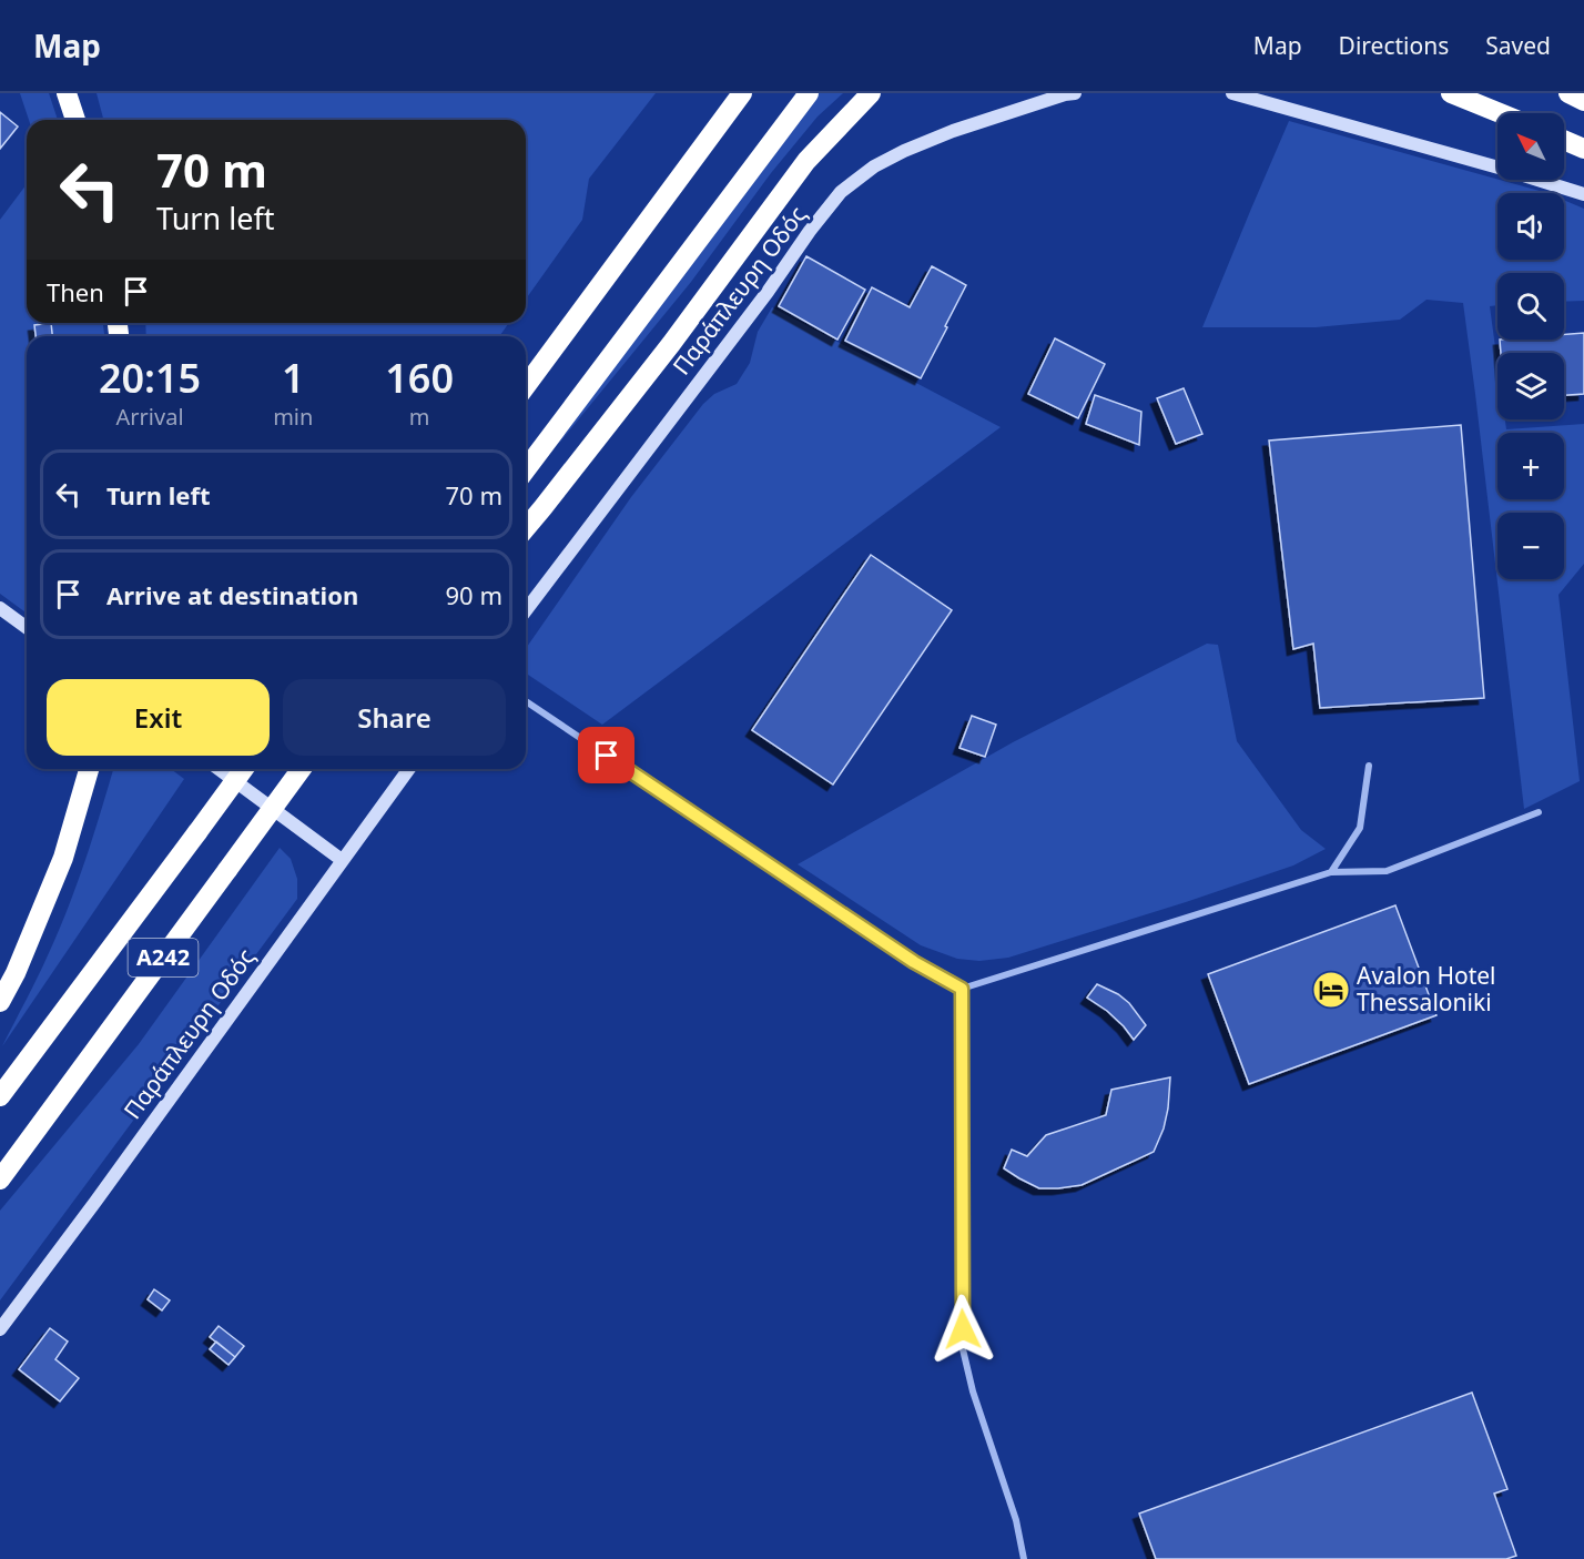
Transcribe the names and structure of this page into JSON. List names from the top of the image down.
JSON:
{
  "streets": {
    "highway": ["Α242"],
    "street": ["Παράπλευρη Οδός"]
  },
  "places": {
    "hotel": ["Avalon Hotel Thessaloniki"]
  },
  "north": "top left",
  "page": {
    "header": "Map",
    "nav": ["Map", "Directions", "Saved"],
    "map_buttons": ["+", "−"],
    "turn": ["70 m", "Turn left"],
    "then": "Then",
    "eta": [
      "20:15",
      "Arrival",
      "1",
      "min",
      "160",
      "m"
    ],
    "list": [
      {
        "name": "Turn left",
        "value": "70 m"
      },
      {
        "name": "Arrive at destination",
        "value": "90 m"
      }
    ],
    "buttons": ["Exit", "Share"]
  }
}
